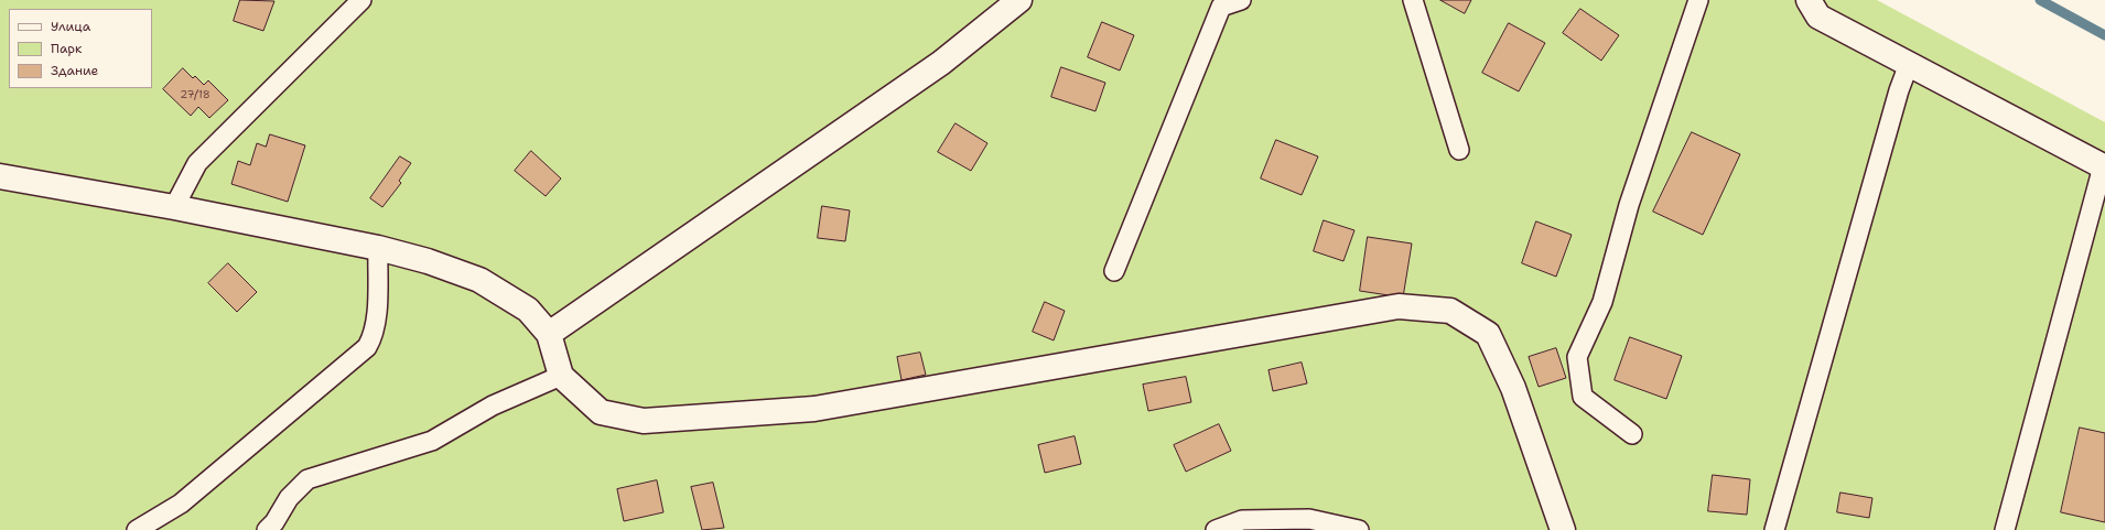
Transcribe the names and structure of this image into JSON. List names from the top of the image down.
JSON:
{
  "house_numbers": ["27/18"],
  "legend": ["Улица", "Парк", "Здание"]
}
